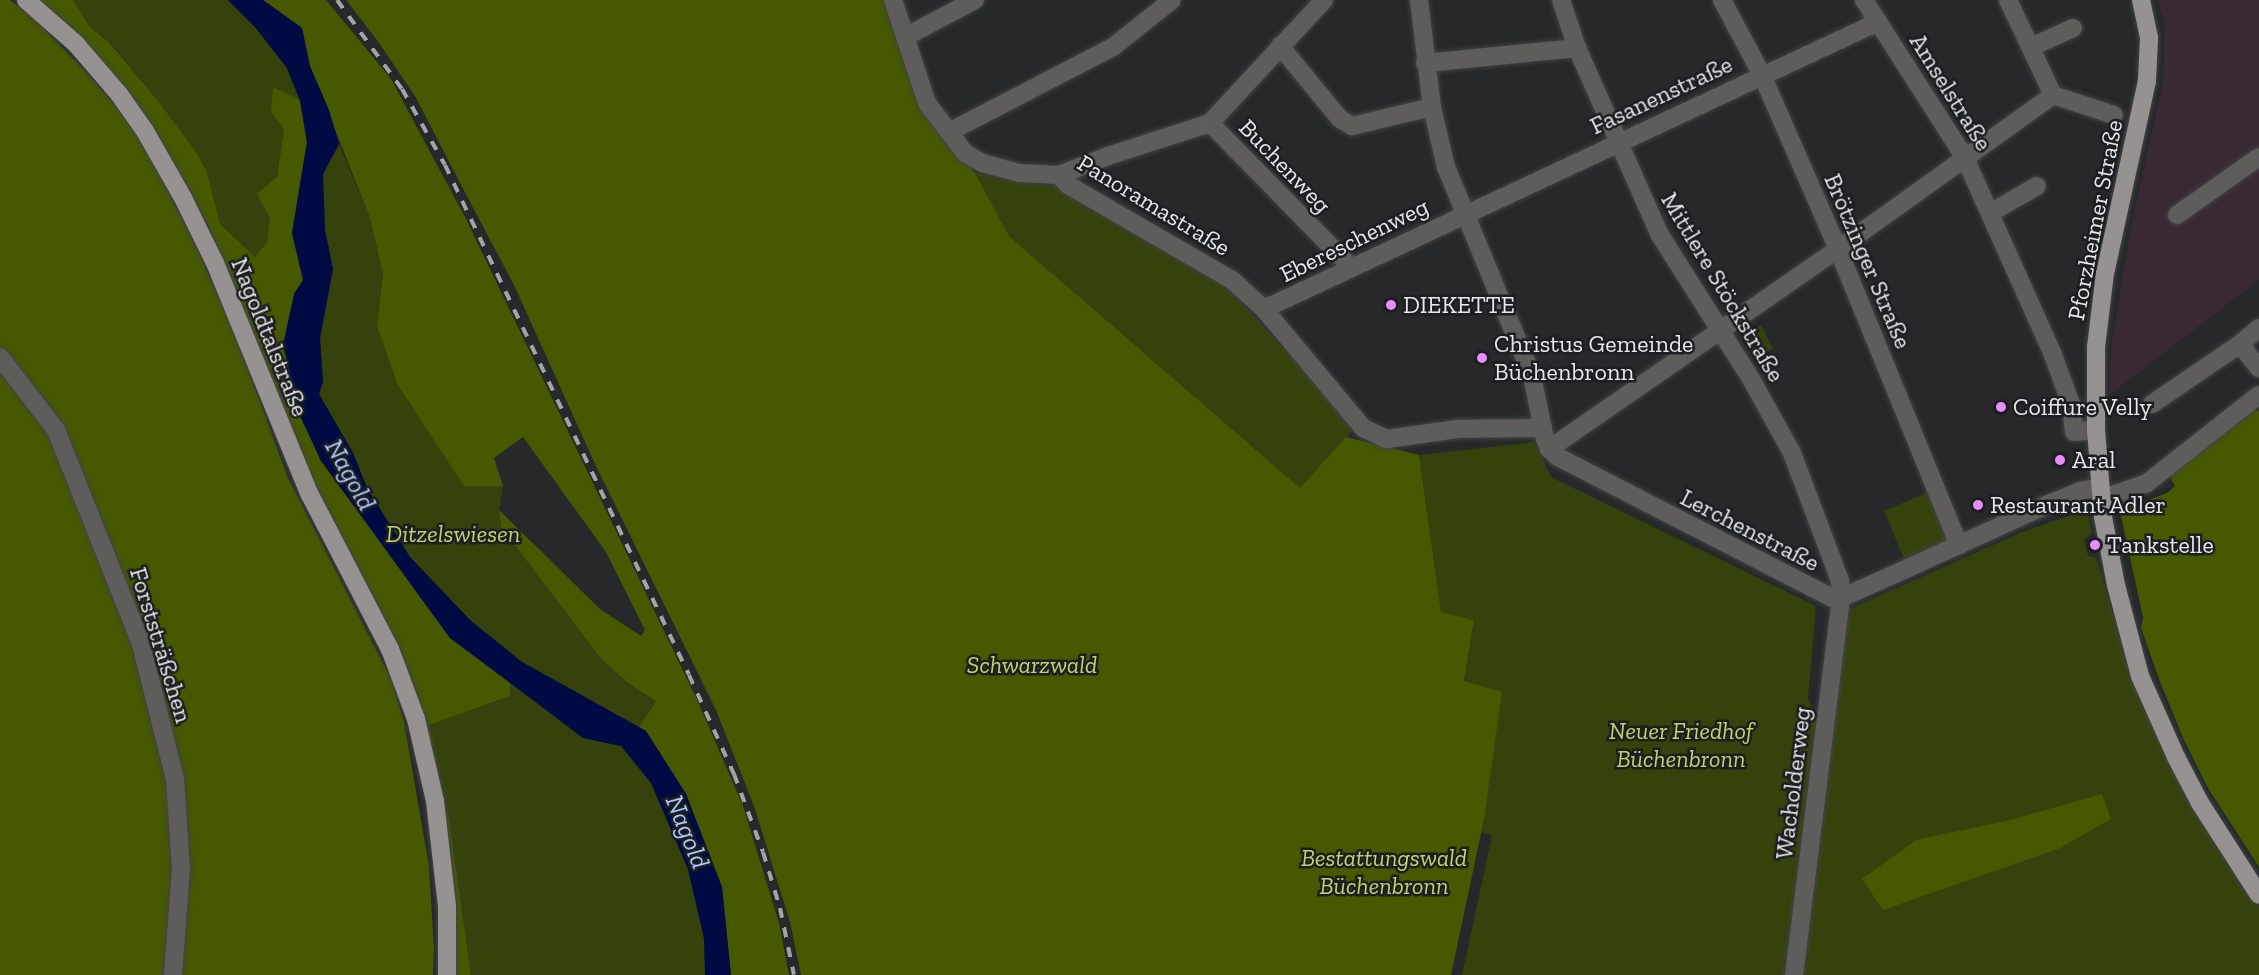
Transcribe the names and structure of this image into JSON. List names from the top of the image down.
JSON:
{
  "streets": {
    "main road": ["Pforzheimer Straße", "Nagoldtalstraße"],
    "street": [
      "Amselstraße",
      "Fasanenstraße",
      "Buchenweg",
      "Panoramastraße",
      "Ebereschenweg",
      "Brötzinger Straße",
      "Mittlere Stöckstraße",
      "Lerchenstraße",
      "Forststräßchen",
      "Wacholderweg"
    ]
  },
  "crossings": [
    ["Amselstraße", "Fasanenstraße"],
    ["Amselstraße", "Pforzheimer Straße"],
    ["Fasanenstraße", "Ebereschenweg"],
    ["Fasanenstraße", "Brötzinger Straße"],
    ["Fasanenstraße", "Mittlere Stöckstraße"],
    ["Buchenweg", "Ebereschenweg"],
    ["Panoramastraße", "Ebereschenweg"],
    ["Pforzheimer Straße", "Lerchenstraße"],
    ["Brötzinger Straße", "Lerchenstraße"],
    ["Mittlere Stöckstraße", "Lerchenstraße"],
    ["Mittlere Stöckstraße", "Wacholderweg"],
    ["Lerchenstraße", "Wacholderweg"]
  ],
  "water": ["Nagold"],
  "parks": [
    "Ditzelswiesen",
    "Schwarzwald",
    "Neuer Friedhof Büchenbronn",
    "Bestattungswald Büchenbronn"
  ],
  "places": [
    "DIEKETTE",
    "Christus Gemeinde Büchenbronn",
    "Coiffure Velly",
    "Aral",
    "Restaurant Adler",
    "Tankstelle"
  ]
}
